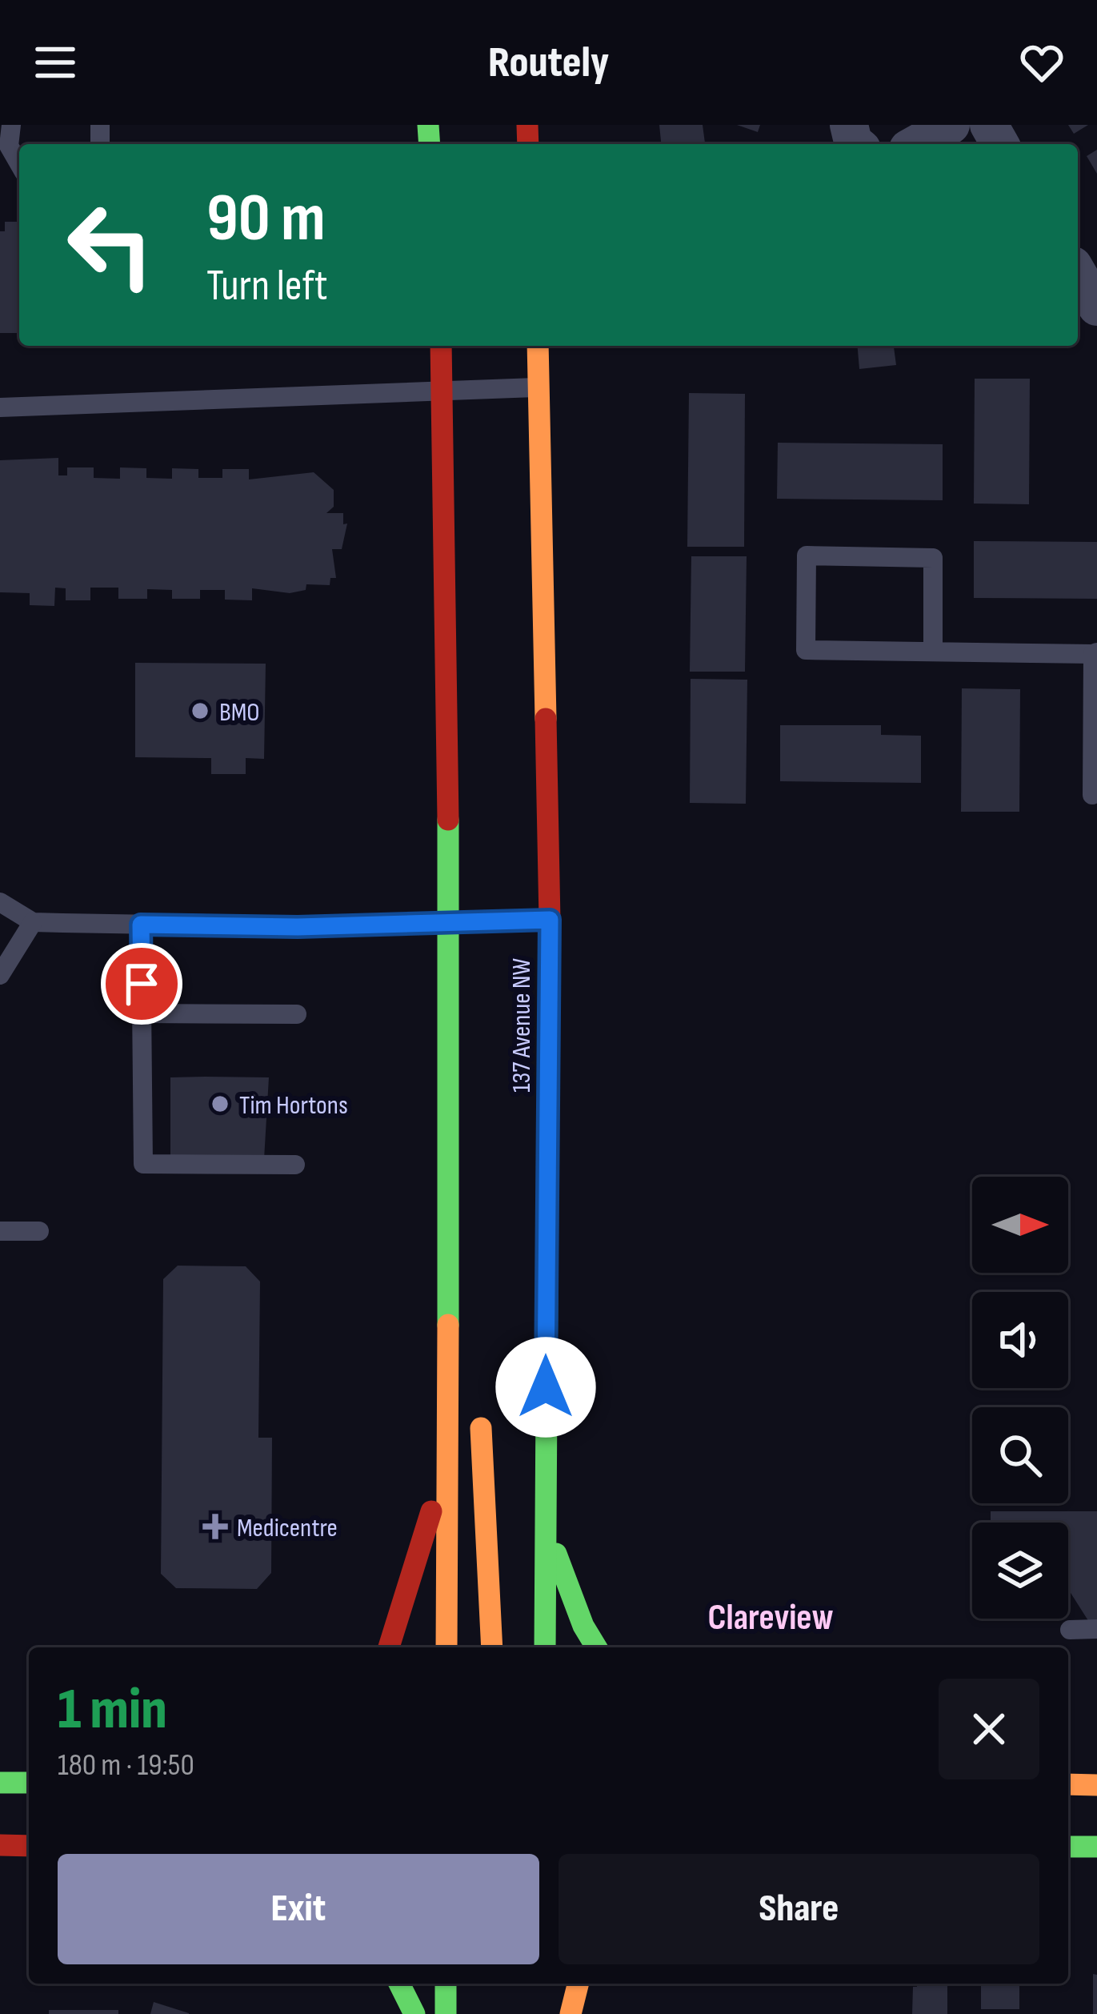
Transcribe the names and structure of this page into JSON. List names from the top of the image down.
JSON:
{
  "streets": {
    "main road": ["137 Avenue NW"]
  },
  "districts": ["Clareview"],
  "places": {
    "other": ["BMO", "Tim Hortons"],
    "health": ["Medicentre"]
  },
  "north": "right",
  "page": {
    "header": "Routely",
    "turn": ["90 m", "Turn left"],
    "heading": ["1 min", "180 m · 19:50"],
    "buttons": ["Exit", "Share"]
  }
}
